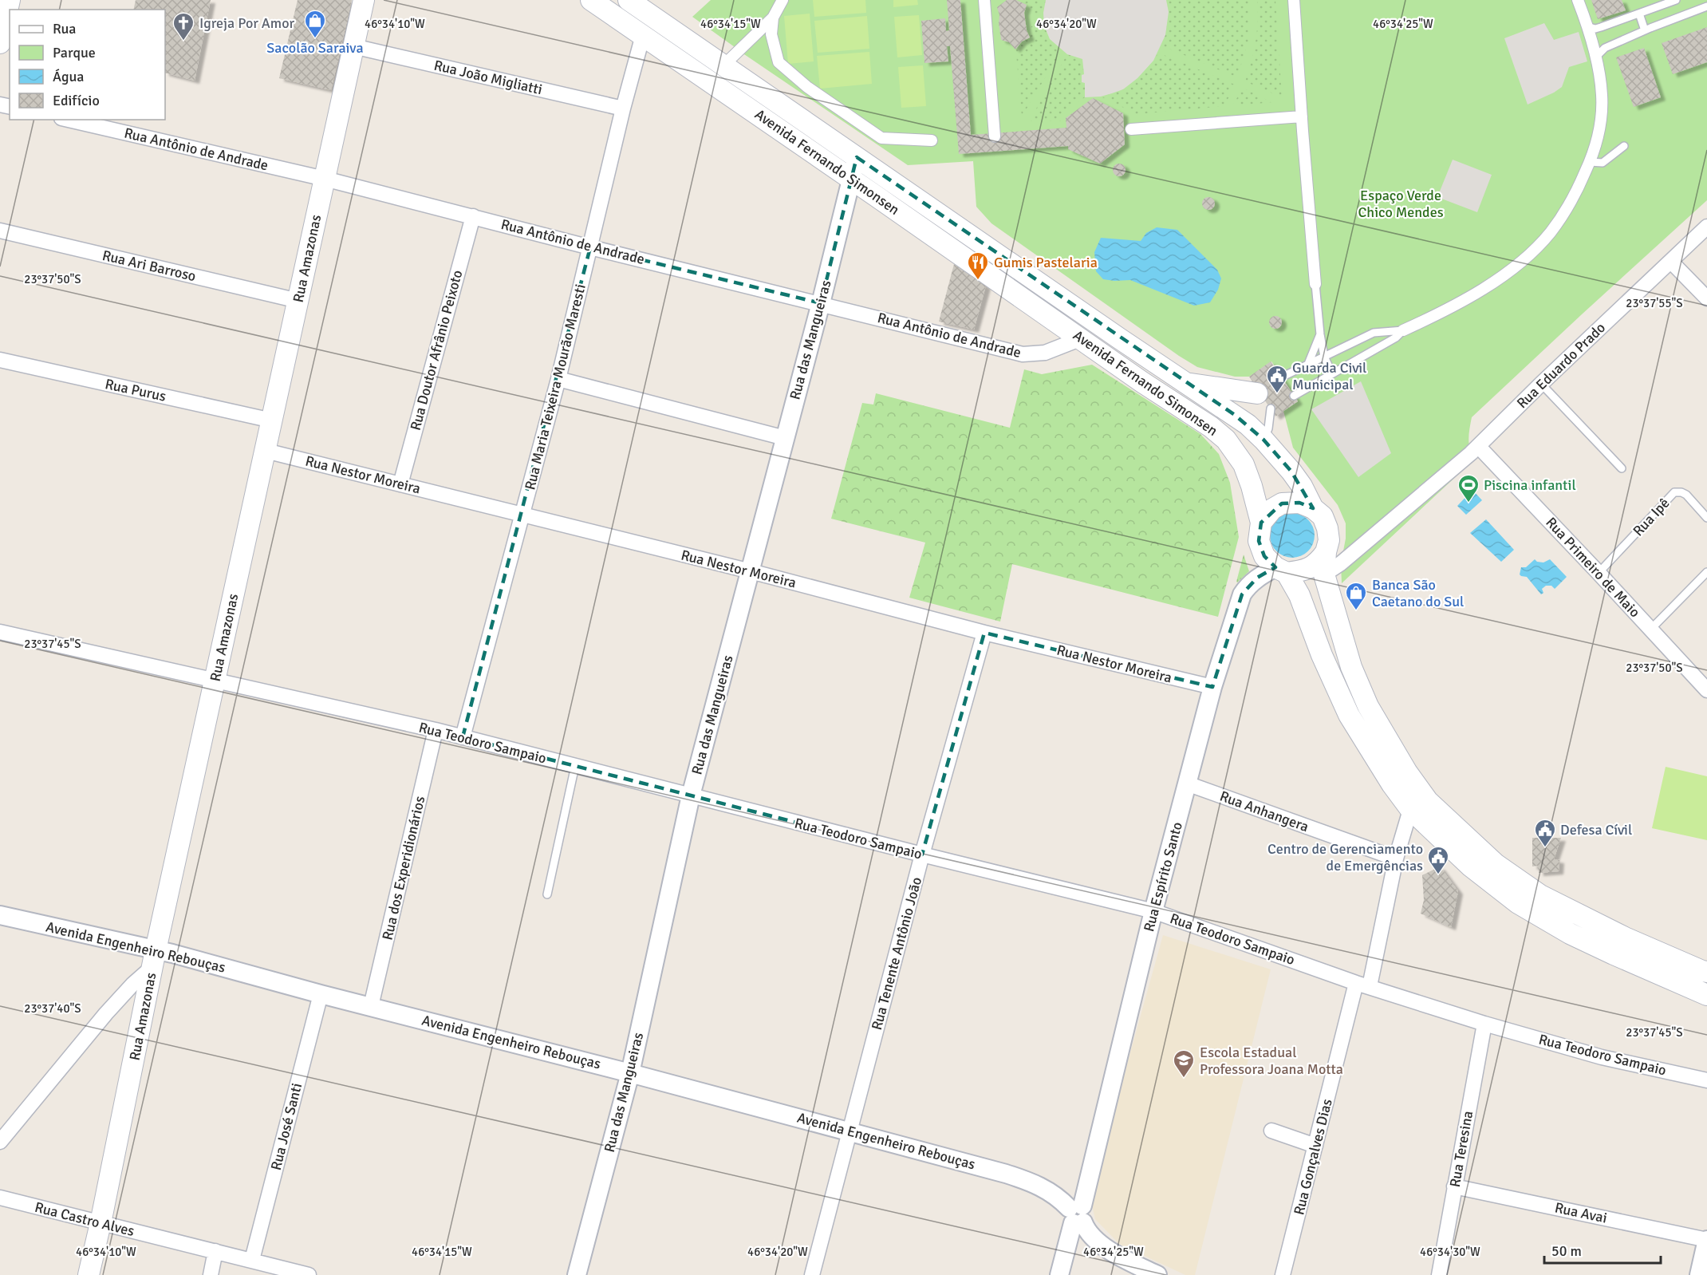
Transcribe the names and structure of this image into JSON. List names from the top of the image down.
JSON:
{
  "streets": {
    "main road": ["Avenida Fernando Simonsen", "Rua Amazonas"],
    "street": [
      "Rua João Migliatti",
      "Rua Antônio de Andrade",
      "Rua Ari Barroso",
      "Rua das Mangueiras",
      "Rua Doutor Afrânio Peixoto",
      "Rua Eduardo Prado",
      "Rua Maria Teixeira Mourão Maresti",
      "Rua Purus",
      "Rua Nestor Moreira",
      "Rua Primeiro de Maio",
      "Rua Teodoro Sampaio",
      "Rua Anhangera",
      "Rua dos Experidionários",
      "Rua Espírito Santo",
      "Avenida Engenheiro Rebouças",
      "Rua Tenente Antônio João",
      "Rua José Santi",
      "Rua Teresina",
      "Rua Gonçalves Dias",
      "Rua Avai",
      "Rua Castro Alves"
    ],
    "lane": ["Rua Ipê"]
  },
  "crossings": [
    ["Rua João Migliatti", "Rua Amazonas"],
    ["Rua João Migliatti", "Rua Maria Teixeira Mourão Maresti"],
    ["Rua Antônio de Andrade", "Avenida Fernando Simonsen"],
    ["Rua Antônio de Andrade", "Rua Amazonas"],
    ["Rua Antônio de Andrade", "Rua das Mangueiras"],
    ["Rua Antônio de Andrade", "Rua Doutor Afrânio Peixoto"],
    ["Rua Antônio de Andrade", "Rua Maria Teixeira Mourão Maresti"],
    ["Avenida Fernando Simonsen", "Rua das Mangueiras"],
    ["Avenida Fernando Simonsen", "Rua Eduardo Prado"],
    ["Avenida Fernando Simonsen", "Rua Maria Teixeira Mourão Maresti"],
    ["Avenida Fernando Simonsen", "Rua Espírito Santo"],
    ["Avenida Fernando Simonsen", "Rua Gonçalves Dias"],
    ["Rua Amazonas", "Rua Ari Barroso"],
    ["Rua Amazonas", "Rua Purus"],
    ["Rua Amazonas", "Rua Nestor Moreira"],
    ["Rua Amazonas", "Rua Teodoro Sampaio"],
    ["Rua Amazonas", "Avenida Engenheiro Rebouças"],
    ["Rua Amazonas", "Rua Castro Alves"],
    ["Rua das Mangueiras", "Rua Nestor Moreira"],
    ["Rua das Mangueiras", "Rua Teodoro Sampaio"],
    ["Rua das Mangueiras", "Avenida Engenheiro Rebouças"],
    ["Rua Doutor Afrânio Peixoto", "Rua Nestor Moreira"],
    ["Rua Eduardo Prado", "Rua Primeiro de Maio"],
    ["Rua Maria Teixeira Mourão Maresti", "Rua Nestor Moreira"],
    ["Rua Maria Teixeira Mourão Maresti", "Rua Teodoro Sampaio"],
    ["Rua Nestor Moreira", "Rua Espírito Santo"],
    ["Rua Nestor Moreira", "Rua Tenente Antônio João"],
    ["Rua Ipê", "Rua Primeiro de Maio"],
    ["Rua Teodoro Sampaio", "Rua dos Experidionários"],
    ["Rua Teodoro Sampaio", "Rua Espírito Santo"],
    ["Rua Teodoro Sampaio", "Rua Tenente Antônio João"],
    ["Rua Teodoro Sampaio", "Rua Teresina"],
    ["Rua Teodoro Sampaio", "Rua Gonçalves Dias"],
    ["Rua Anhangera", "Rua Espírito Santo"],
    ["Rua Anhangera", "Rua Gonçalves Dias"],
    ["Rua dos Experidionários", "Avenida Engenheiro Rebouças"],
    ["Rua Espírito Santo", "Avenida Engenheiro Rebouças"],
    ["Avenida Engenheiro Rebouças", "Rua Tenente Antônio João"],
    ["Avenida Engenheiro Rebouças", "Rua José Santi"],
    ["Rua José Santi", "Rua Castro Alves"],
    ["Rua Teresina", "Rua Avai"]
  ],
  "parks": ["Espaço Verde Chico Mendes"],
  "places": {
    "shop": ["Sacolão Saraiva", "Banca São Caetano do Sul"],
    "church": ["Igreja Por Amor"],
    "restaurant": ["Gumis Pastelaria"],
    "public building": ["Guarda Civil Municipal", "Defesa Cívil", "Centro de Gerenciamento de Emergências"],
    "sports": ["Piscina infantil"],
    "school or university": ["Escola Estadual Professora Joana Motta"]
  },
  "legend": [
    "Rua",
    "Parque",
    "Água",
    "Edifício"
  ],
  "scale_bar": "50 m",
  "coordinates": [
    "46°34'10\"W",
    "46°34'15\"W",
    "46°34'20\"W",
    "46°34'25\"W",
    "23°37'50\"S",
    "23°37'55\"S",
    "23°37'45\"S",
    "23°37'40\"S",
    "46°34'30\"W"
  ]
}
